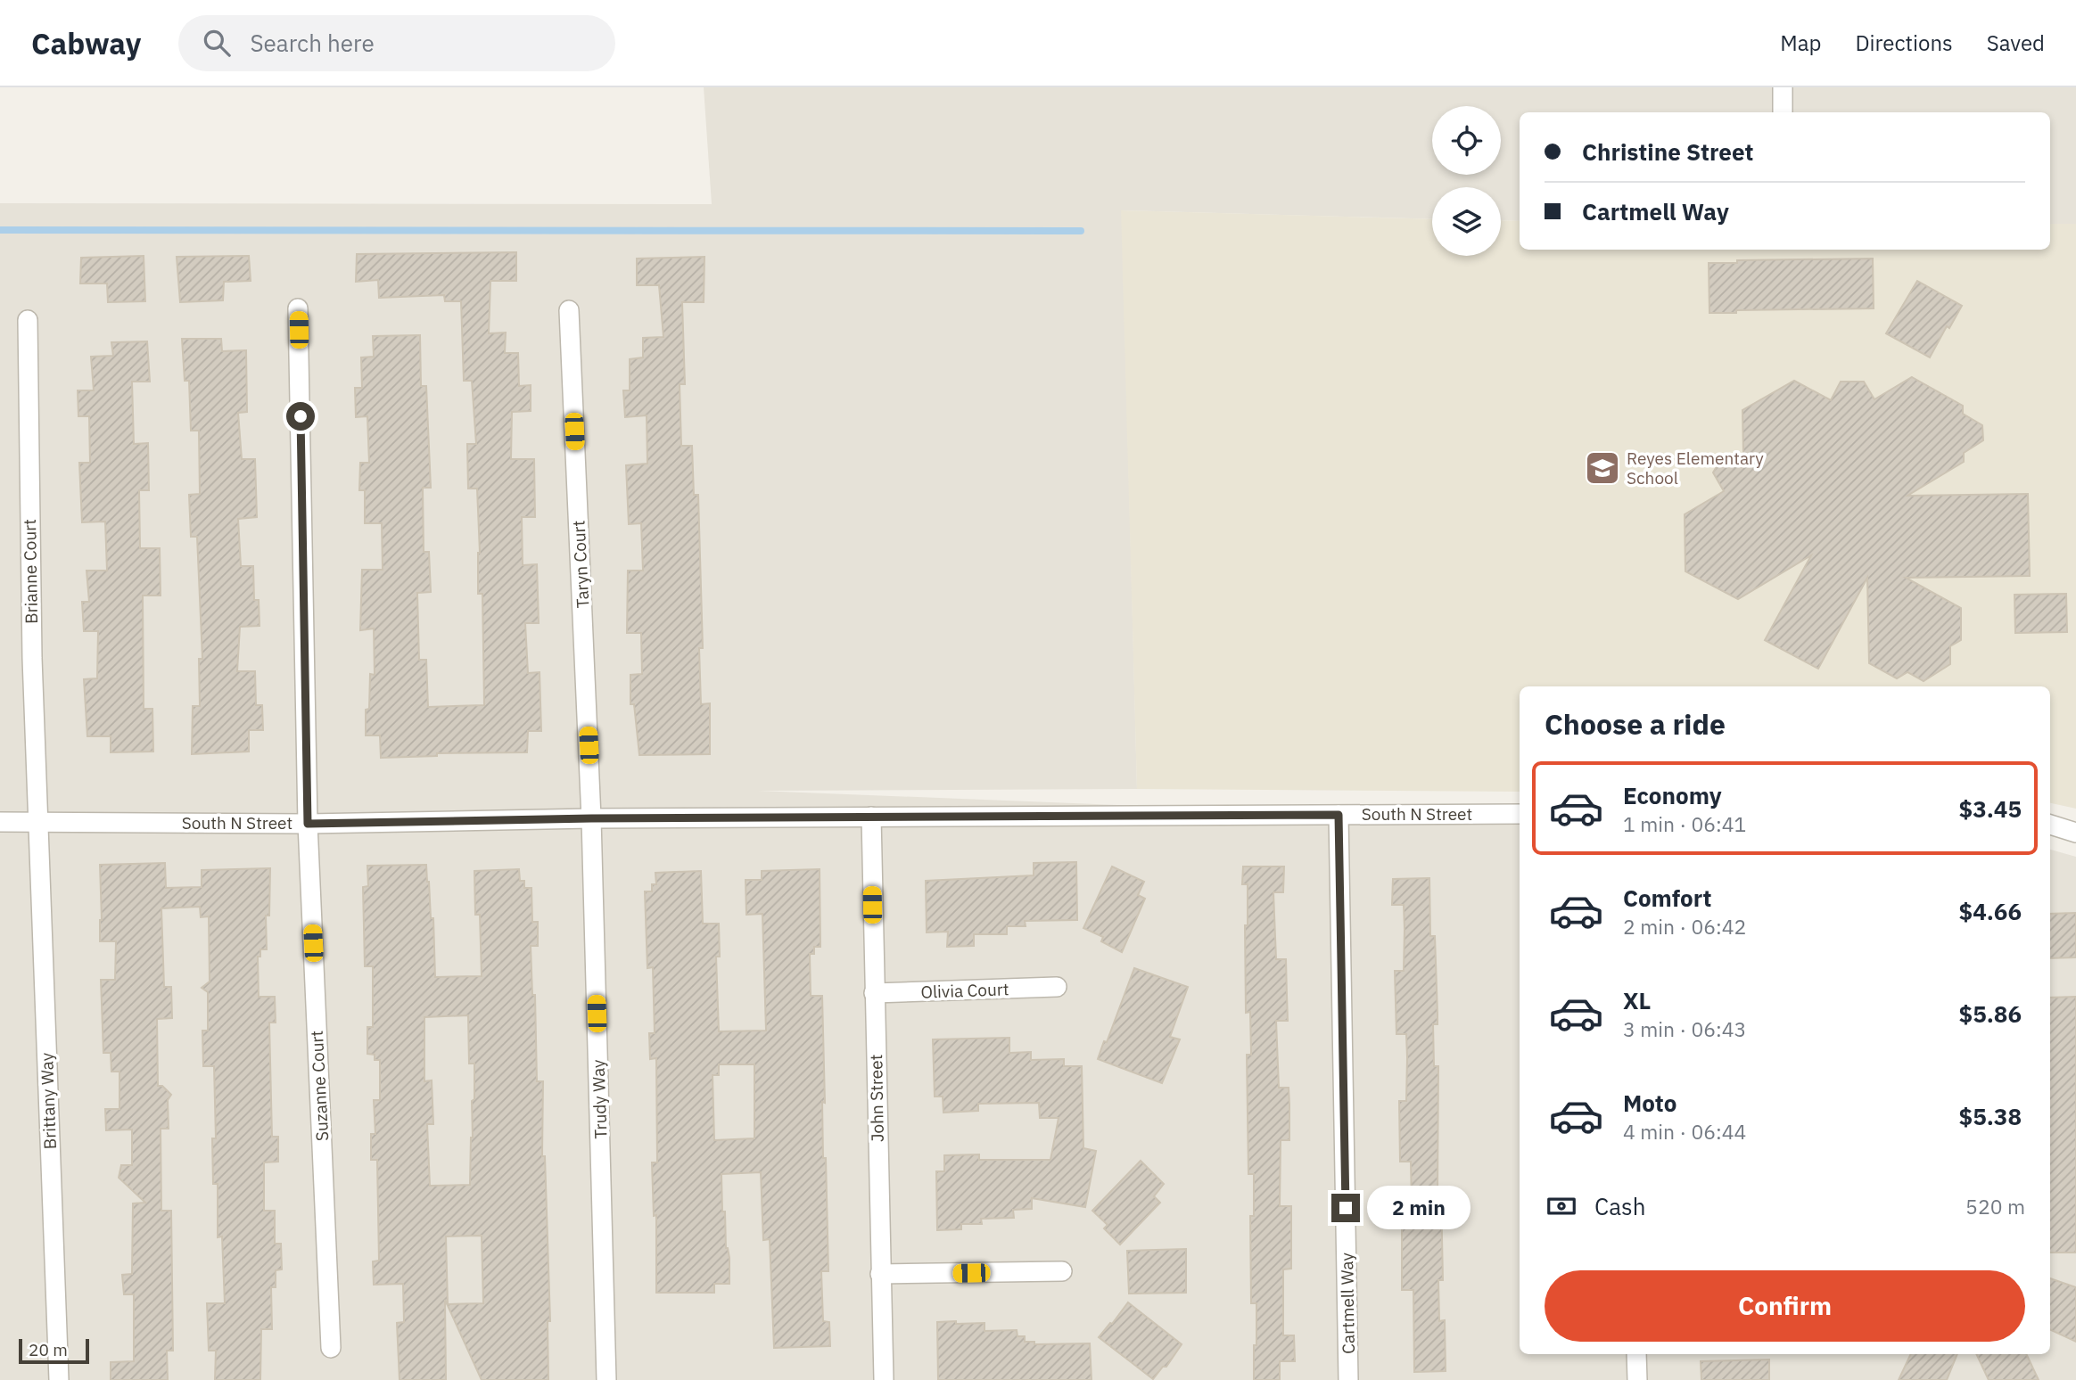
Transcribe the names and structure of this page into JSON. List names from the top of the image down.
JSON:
{
  "streets": {
    "street": [
      "Taryn Court",
      "Brianne Court",
      "South N Street",
      "Olivia Court",
      "Suzanne Court",
      "John Street",
      "Trudy Way",
      "Brittany Way",
      "Cartmell Way"
    ]
  },
  "crossings": [
    ["Taryn Court", "South N Street"],
    ["Taryn Court", "Trudy Way"],
    ["Brianne Court", "South N Street"],
    ["Brianne Court", "Brittany Way"],
    ["South N Street", "Suzanne Court"],
    ["South N Street", "John Street"],
    ["South N Street", "Trudy Way"],
    ["South N Street", "Brittany Way"],
    ["South N Street", "Cartmell Way"],
    ["Olivia Court", "John Street"]
  ],
  "places": {
    "school or university": ["Reyes Elementary School"]
  },
  "scale_bar": "20 m",
  "page": {
    "header": "Cabway",
    "search": "Search here",
    "nav": ["Map", "Directions", "Saved"],
    "banner": ["Christine Street", "Cartmell Way"],
    "heading": "Choose a ride",
    "list": [
      {
        "name": "Economy",
        "note": "1 min · 06:41",
        "value": "$3.45"
      },
      {
        "name": "Comfort",
        "note": "2 min · 06:42",
        "value": "$4.66"
      },
      {
        "name": "XL",
        "note": "3 min · 06:43",
        "value": "$5.86"
      },
      {
        "name": "Moto",
        "note": "4 min · 06:44",
        "value": "$5.38"
      }
    ],
    "pay": ["Cash", "520 m"],
    "bubble": "2 min",
    "buttons": "Confirm",
    "scale": "20 m"
  }
}
